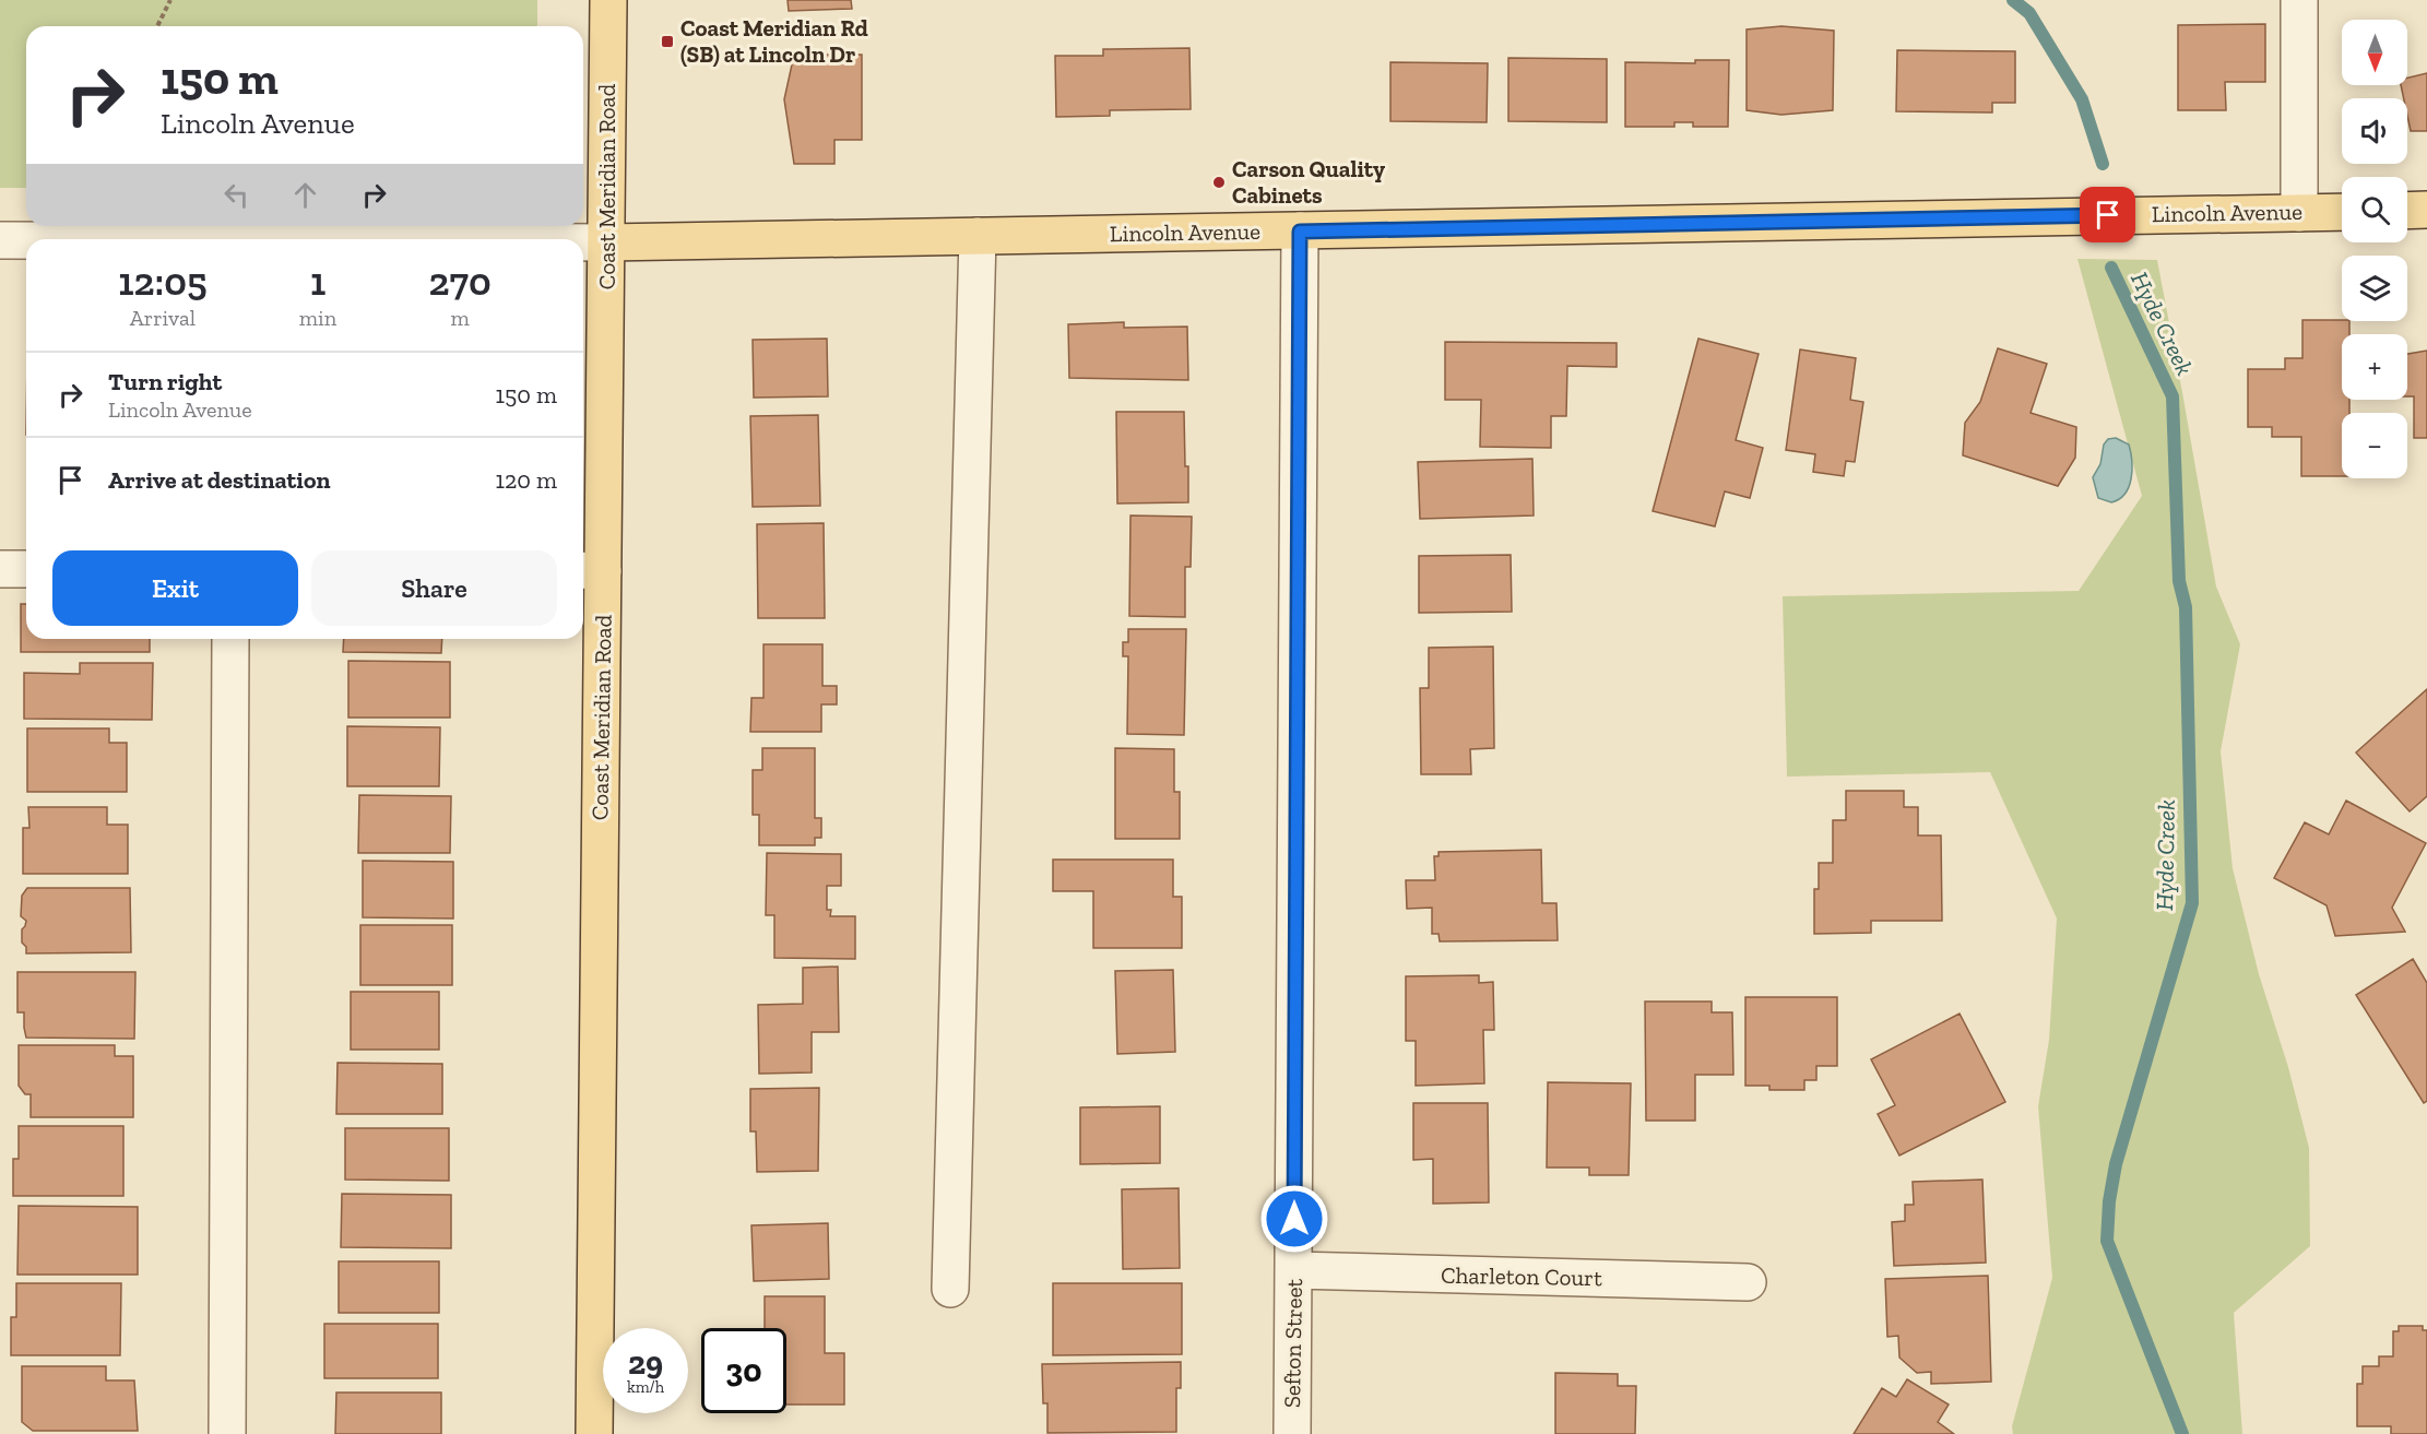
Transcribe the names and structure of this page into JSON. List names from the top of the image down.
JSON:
{
  "streets": {
    "main road": ["Coast Meridian Road", "Lincoln Avenue"],
    "street": ["Charleton Court", "Sefton Street"]
  },
  "crossings": [
    ["Coast Meridian Road", "Lincoln Avenue"],
    ["Lincoln Avenue", "Sefton Street"],
    ["Charleton Court", "Sefton Street"]
  ],
  "water": ["Hyde Creek"],
  "places": {
    "transit": ["Coast Meridian Rd (SB) at Lincoln Dr"],
    "other": ["Carson Quality Cabinets"]
  },
  "north": "bottom",
  "page": {
    "map_buttons": ["+", "−"],
    "turn": ["150 m", "Lincoln Avenue"],
    "eta": [
      "12:05",
      "Arrival",
      "1",
      "min",
      "270",
      "m"
    ],
    "list": [
      {
        "name": "Turn right",
        "note": "Lincoln Avenue",
        "value": "150 m"
      },
      {
        "name": "Arrive at destination",
        "value": "120 m"
      }
    ],
    "buttons": ["Exit", "Share"],
    "speed": "29 km/h",
    "limit": "30"
  }
}
